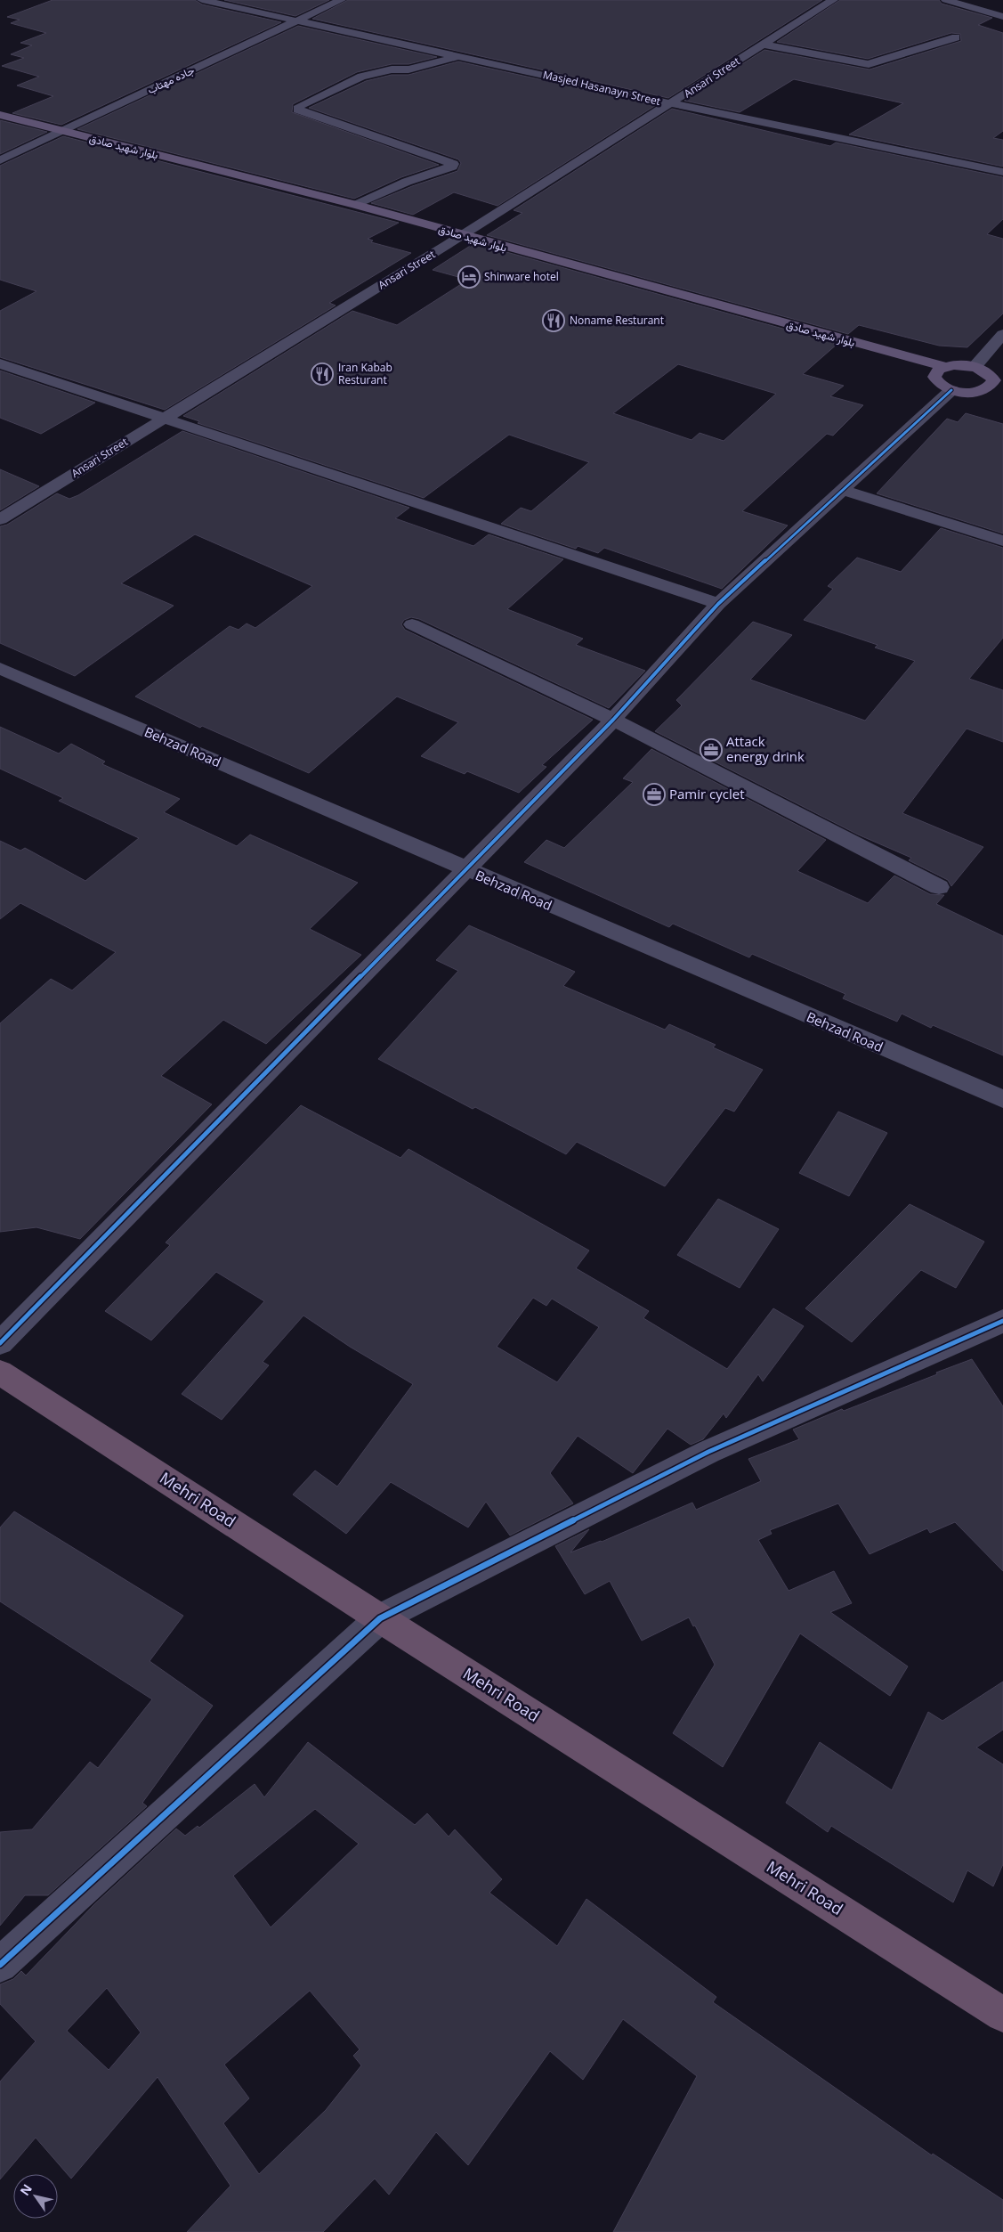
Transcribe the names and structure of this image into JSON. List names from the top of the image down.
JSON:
{
  "streets": {
    "highway": ["Mehri Road"],
    "main road": ["بلوار شهید صادق"],
    "street": [
      "Ansari Street",
      "جاده مهتاب",
      "Masjed Hasanayn Street",
      "Behzad Road"
    ]
  },
  "crossings": [
    ["Ansari Street", "Masjed Hasanayn Street"],
    ["Ansari Street", "بلوار شهید صادق"],
    ["جاده مهتاب", "Masjed Hasanayn Street"],
    ["جاده مهتاب", "بلوار شهید صادق"]
  ],
  "places": {
    "hotel": ["Shinware hotel"],
    "restaurant": ["Noname Resturant", "Iran Kabab Resturant"],
    "office": ["Attack energy drink", "Pamir cyclet"]
  },
  "north": "top left"
}
